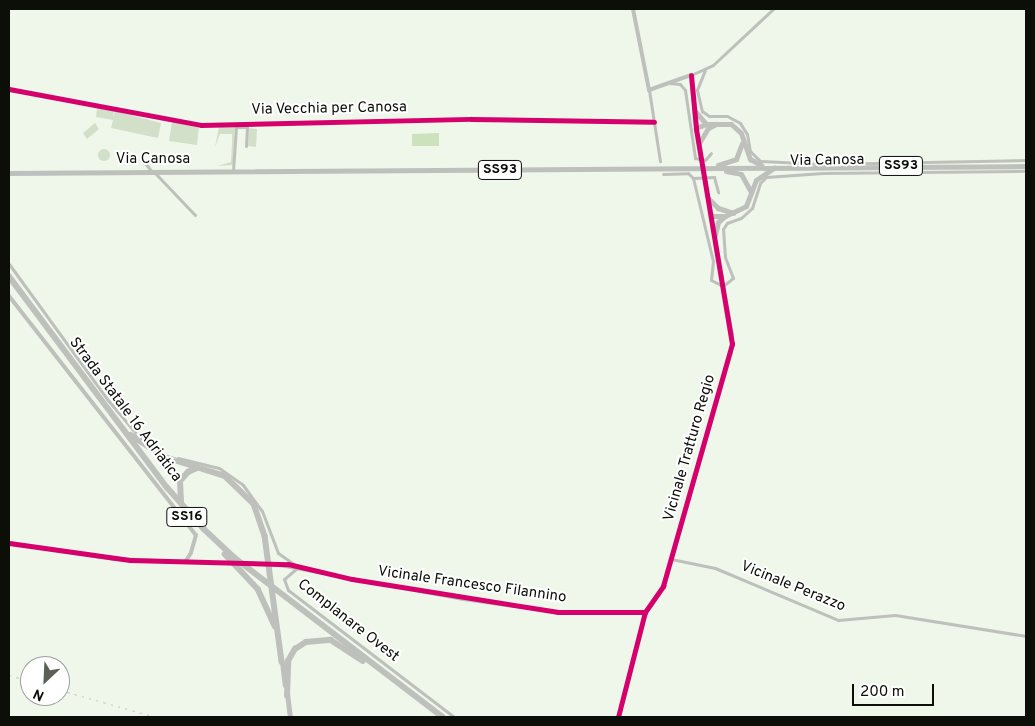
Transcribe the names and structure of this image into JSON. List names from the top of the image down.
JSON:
{
  "streets": {
    "highway": ["Strada Statale 16 Adriatica", "SS16"],
    "main road": ["Via Canosa", "SS93"],
    "street": [
      "Via Vecchia per Canosa",
      "Vicinale Tratturo Regio",
      "Vicinale Francesco Filannino",
      "Vicinale Perazzo",
      "Complanare Ovest"
    ]
  },
  "crossings": [
    ["Via Canosa", "SS93"],
    ["Via Canosa", "Vicinale Tratturo Regio"],
    ["Strada Statale 16 Adriatica", "SS16"],
    ["Vicinale Tratturo Regio", "Vicinale Francesco Filannino"],
    ["Vicinale Tratturo Regio", "Vicinale Perazzo"],
    ["SS16", "Vicinale Francesco Filannino"],
    ["Vicinale Francesco Filannino", "Complanare Ovest"]
  ],
  "scale_bar": "200 m",
  "north": "bottom left"
}
